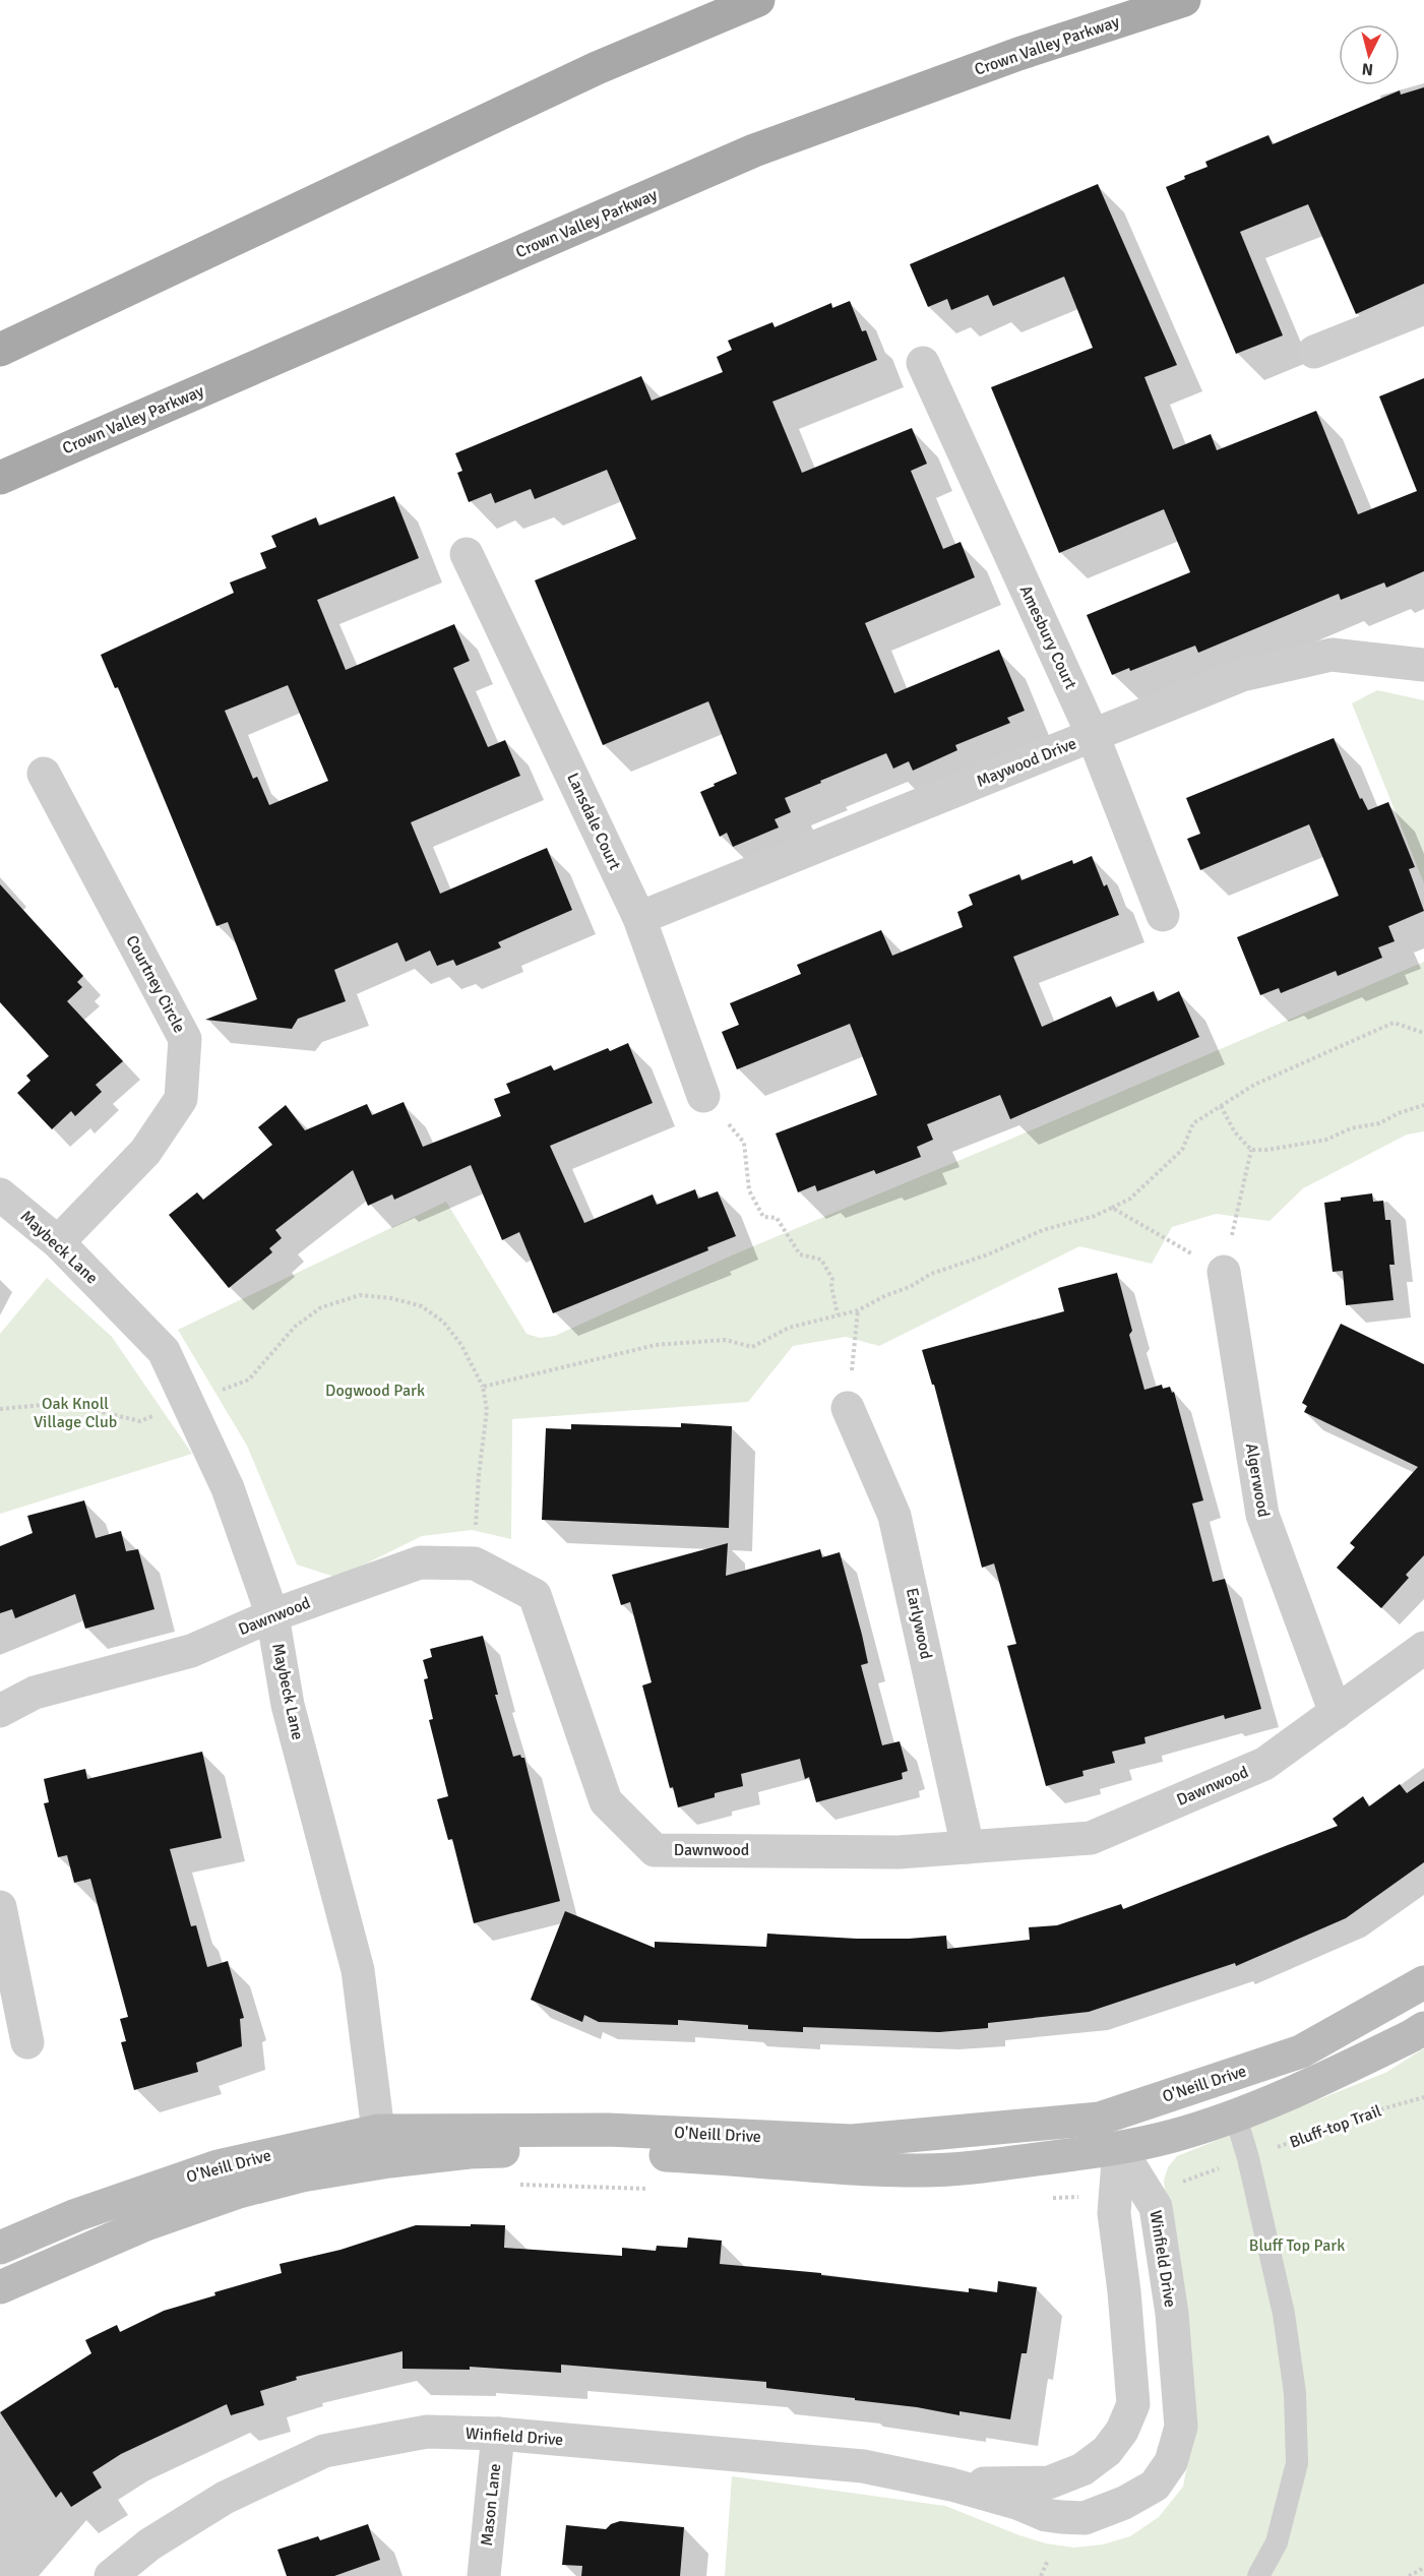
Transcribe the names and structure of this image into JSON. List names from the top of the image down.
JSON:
{
  "streets": {
    "main road": ["Crown Valley Parkway", "O'Neill Drive"],
    "street": [
      "Amesbury Court",
      "Maywood Drive",
      "Lansdale Court",
      "Courtney Circle",
      "Maybeck Lane",
      "Algerwood",
      "Dawnwood",
      "Earlywood",
      "Winfield Drive",
      "Mason Lane"
    ],
    "path": ["Bluff-top Trail"]
  },
  "crossings": [
    ["Amesbury Court", "Maywood Drive"],
    ["Maywood Drive", "Lansdale Court"],
    ["Courtney Circle", "Maybeck Lane"],
    ["Maybeck Lane", "Dawnwood"],
    ["Maybeck Lane", "O'Neill Drive"],
    ["Algerwood", "Dawnwood"],
    ["Dawnwood", "Earlywood"],
    ["O'Neill Drive", "Winfield Drive"],
    ["Bluff-top Trail", "Winfield Drive"],
    ["Winfield Drive", "Mason Lane"]
  ],
  "parks": ["Dogwood Park", "Oak Knoll Village Club", "Bluff Top Park"],
  "north": "bottom"
}
